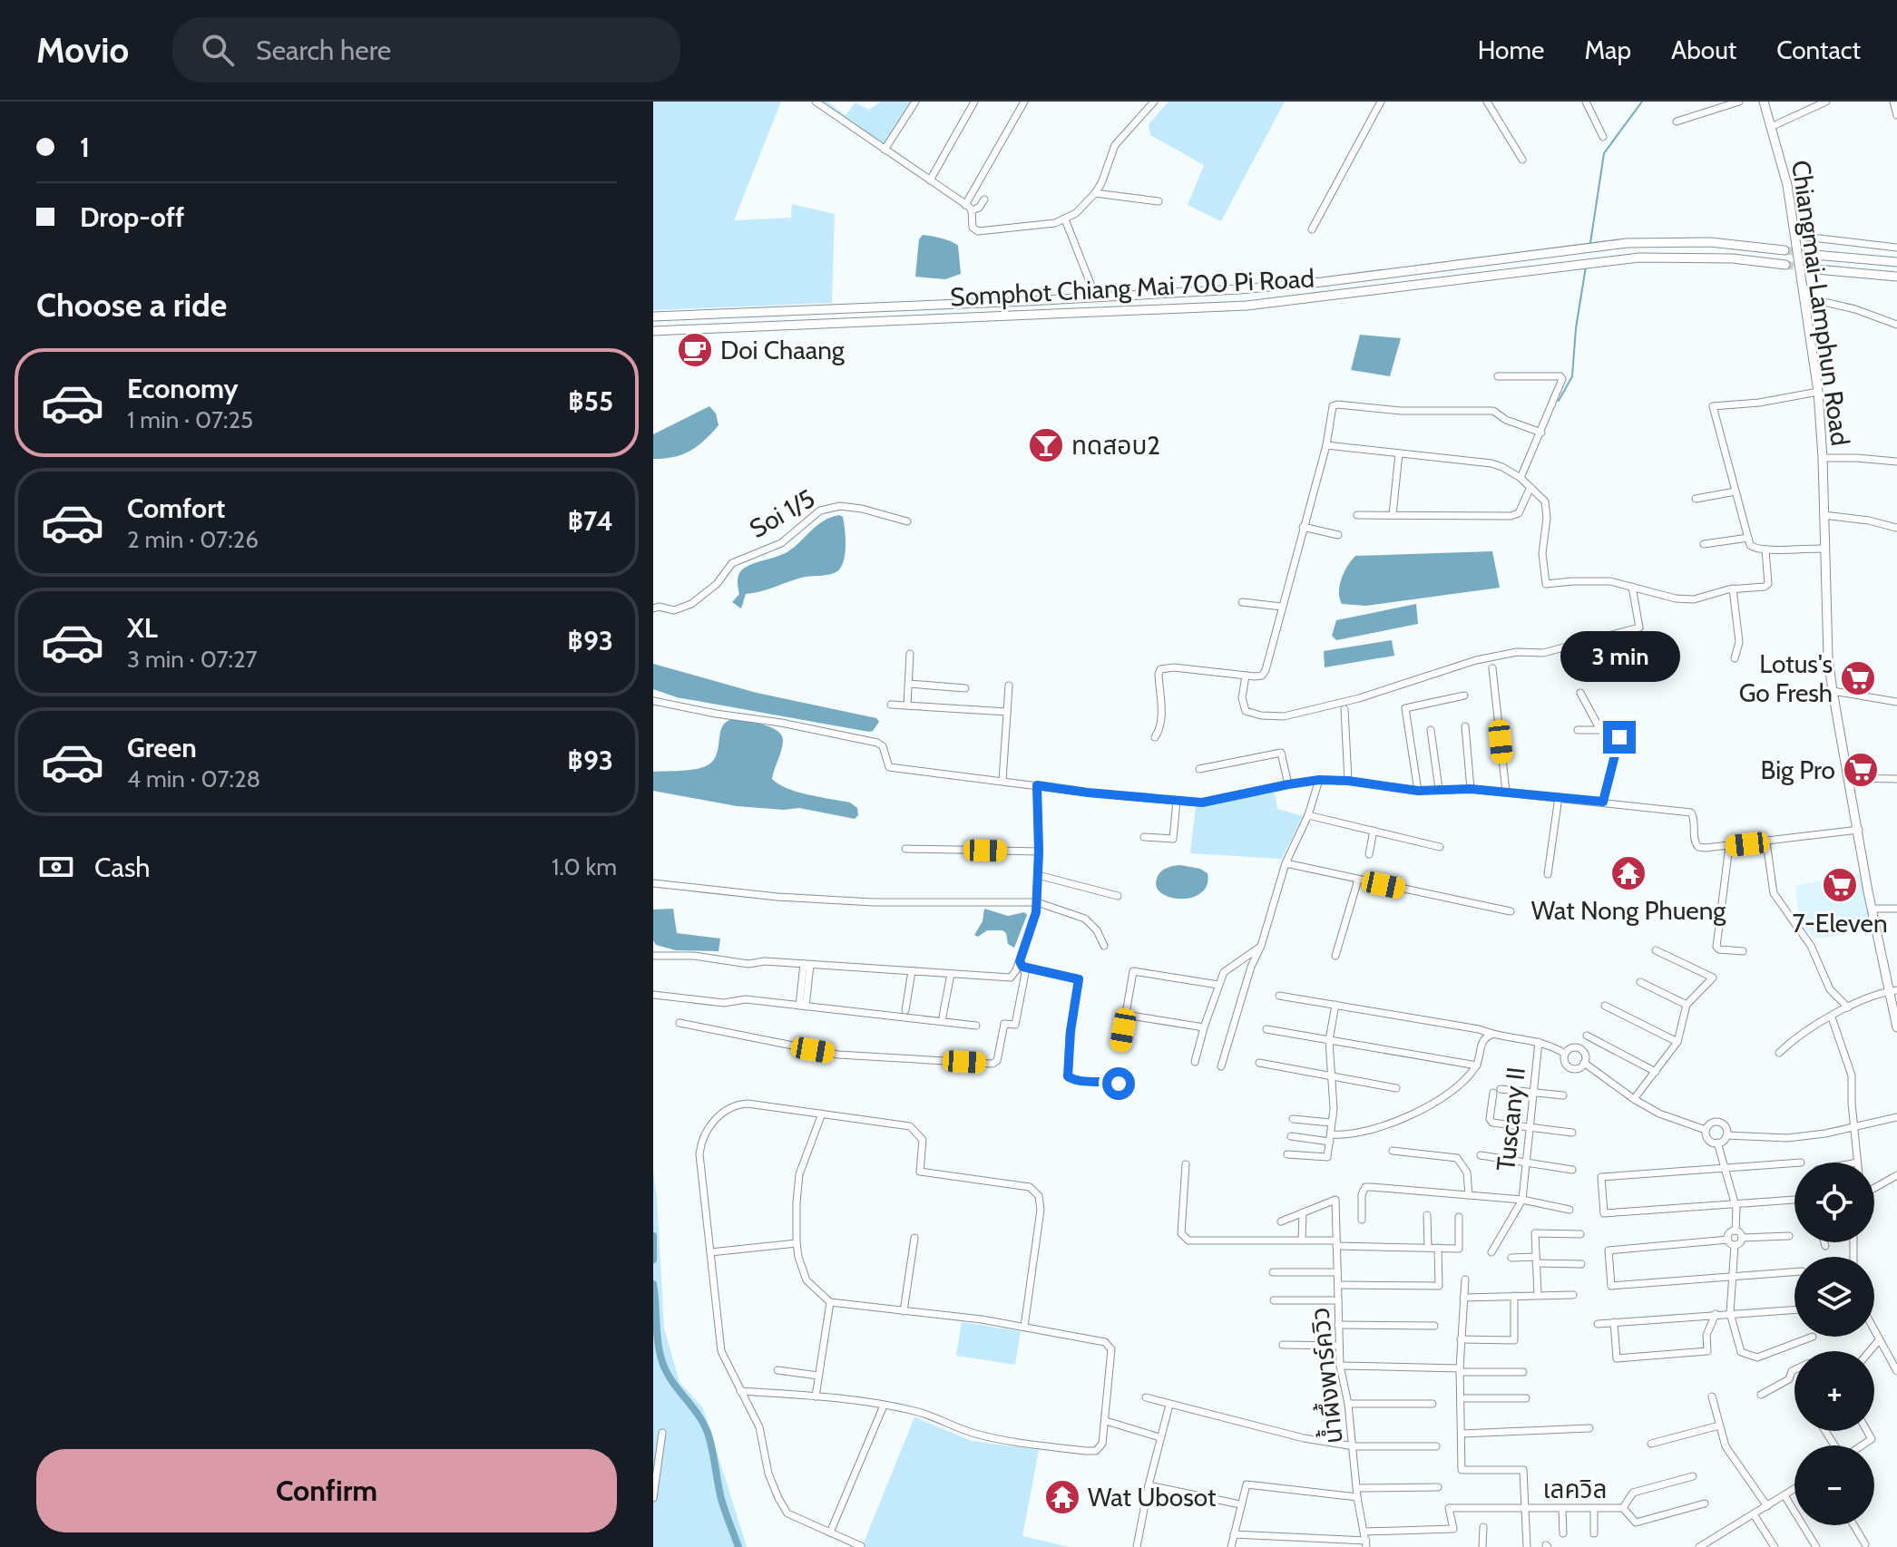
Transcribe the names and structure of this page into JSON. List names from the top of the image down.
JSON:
{
  "streets": {
    "main road": ["Somphot Chiang Mai 700 Pi Road", "Chiangmai-Lamphun Road"],
    "street": [
      "Soi 1/5",
      "Tuscany II",
      "น้ำผึ้งพาร์ควิว",
      "เลควิล"
    ]
  },
  "crossings": [
    ["น้ำผึ้งพาร์ควิว", "เลควิล"]
  ],
  "places": {
    "cafe": ["Doi Chaang"],
    "bar": ["ทดสอบ2"],
    "supermarket": ["Lotus's Go Fresh", "Big Pro", "7-Eleven"],
    "temple": ["Wat Nong Phueng", "Wat Ubosot"]
  },
  "page": {
    "header": "Movio",
    "search": "Search here",
    "nav": [
      "Home",
      "Map",
      "About",
      "Contact"
    ],
    "banner": ["1", "Drop-off"],
    "heading": "Choose a ride",
    "list": [
      {
        "name": "Economy",
        "note": "1 min · 07:25",
        "value": "฿55"
      },
      {
        "name": "Comfort",
        "note": "2 min · 07:26",
        "value": "฿74"
      },
      {
        "name": "XL",
        "note": "3 min · 07:27",
        "value": "฿93"
      },
      {
        "name": "Green",
        "note": "4 min · 07:28",
        "value": "฿93"
      }
    ],
    "bubble": "3 min",
    "pay": ["Cash", "1.0 km"],
    "map_buttons": ["+", "−"],
    "buttons": "Confirm"
  }
}
